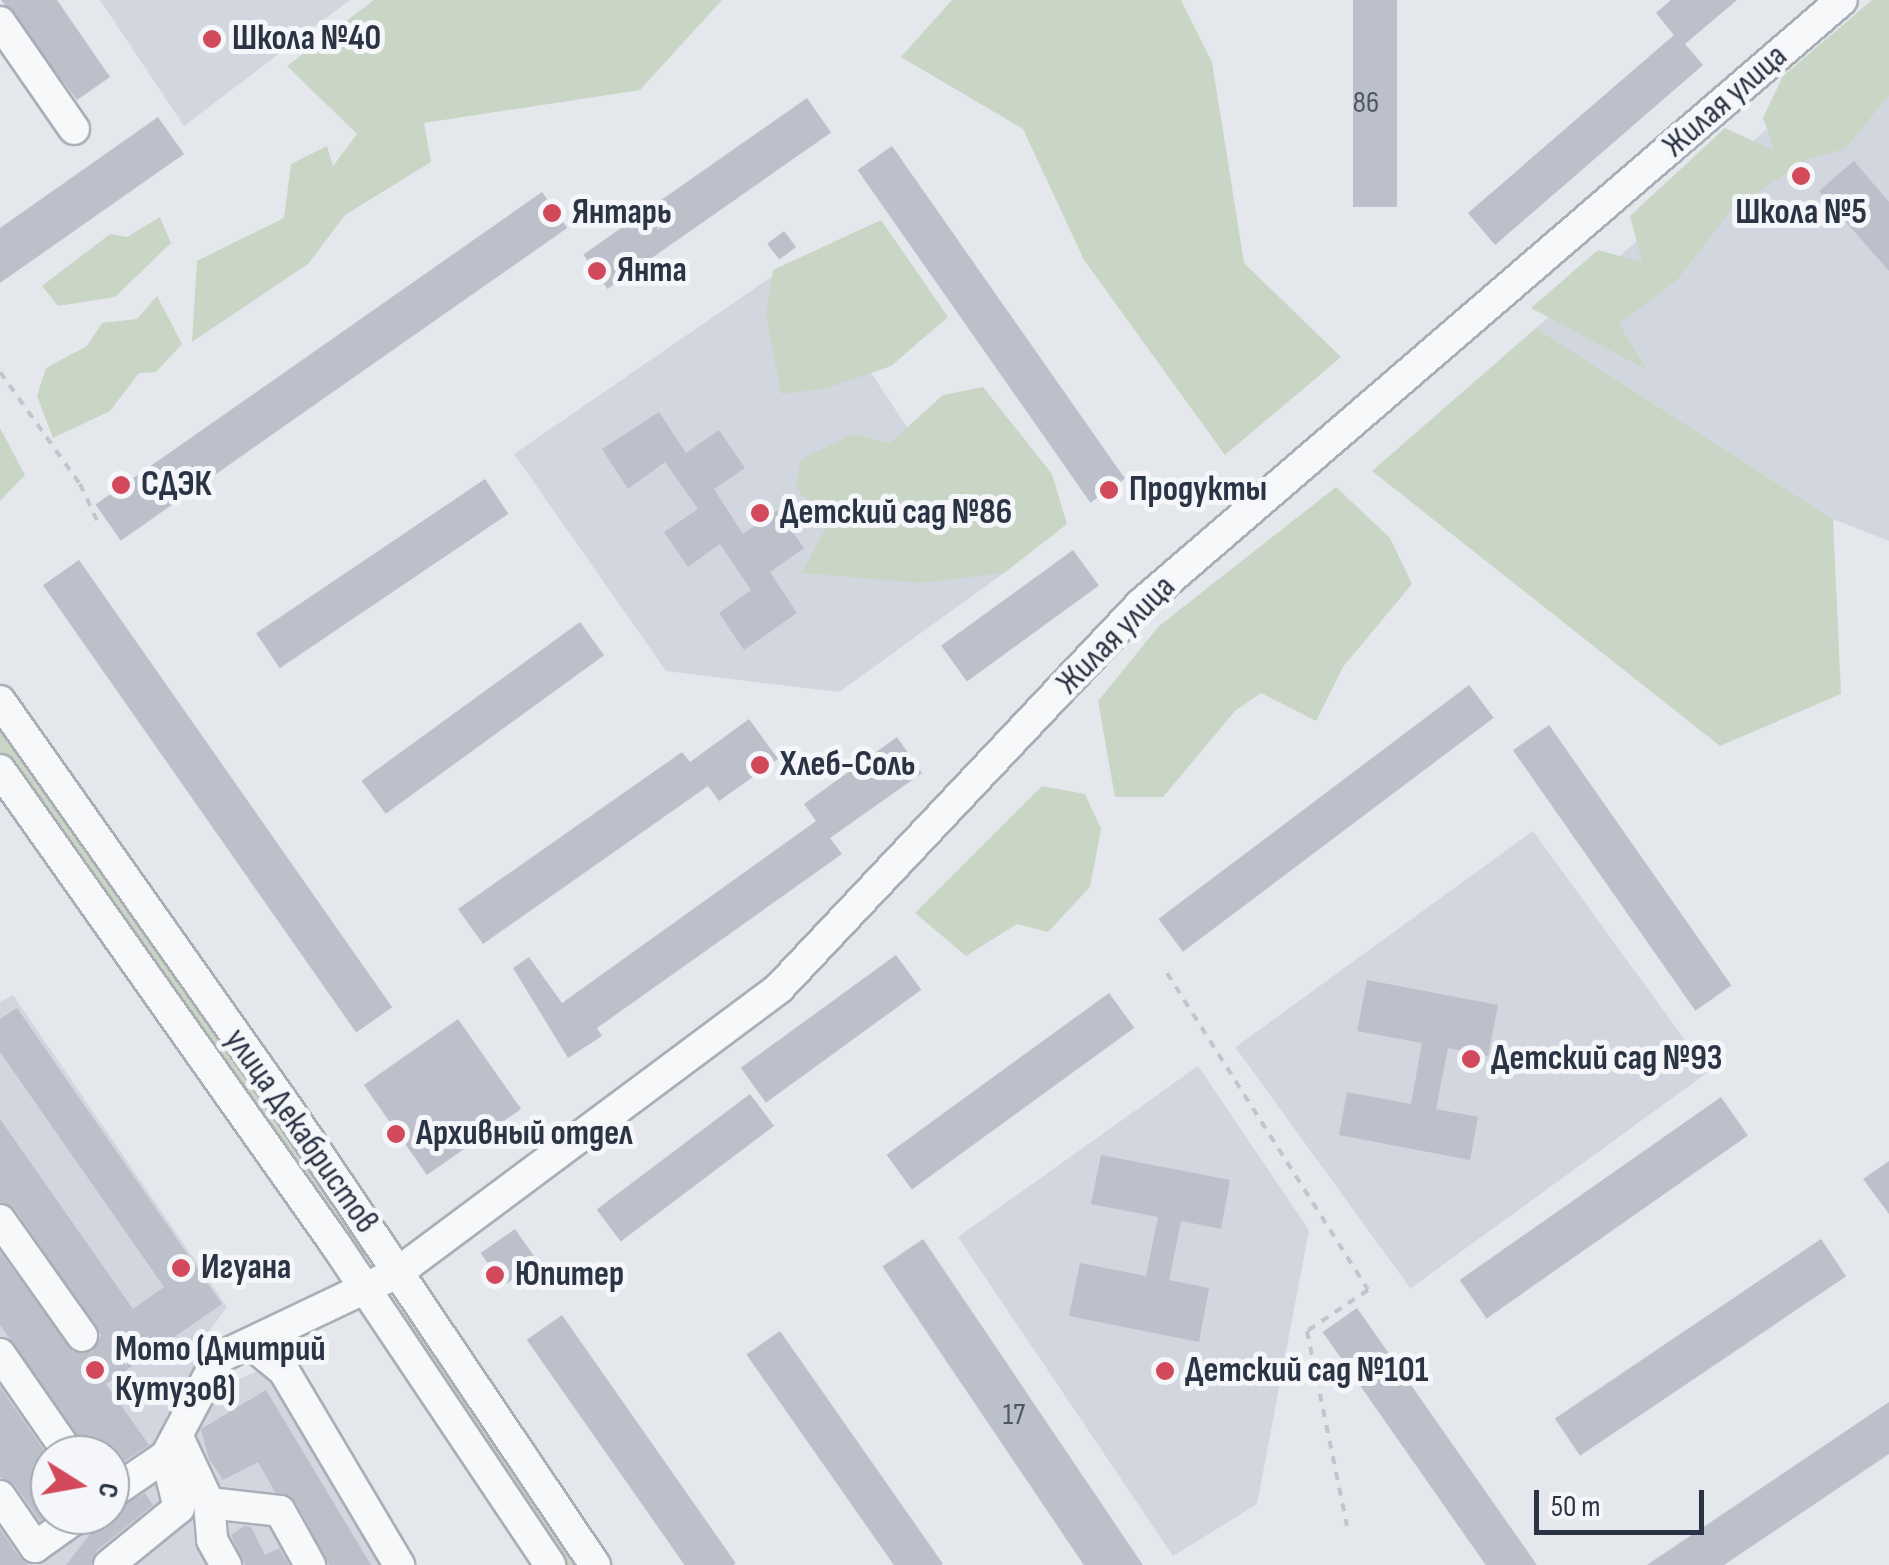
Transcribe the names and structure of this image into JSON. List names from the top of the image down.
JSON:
{
  "streets": {
    "street": ["Жилая улица", "улица Декабристов"]
  },
  "crossings": [
    ["Жилая улица", "улица Декабристов"]
  ],
  "places": [
    "Школа №40",
    "Школа №5",
    "Янтарь",
    "Янта",
    "СДЭК",
    "Продукты",
    "Детский сад №86",
    "Хлеб-Соль",
    "Детский сад №93",
    "Архивный отдел",
    "Игуана",
    "Юпитер",
    "Мото (Дмитрий Кутузов)",
    "Детский сад №101"
  ],
  "house_numbers": ["86", "17"],
  "scale_bar": "50 m",
  "north": "right"
}
